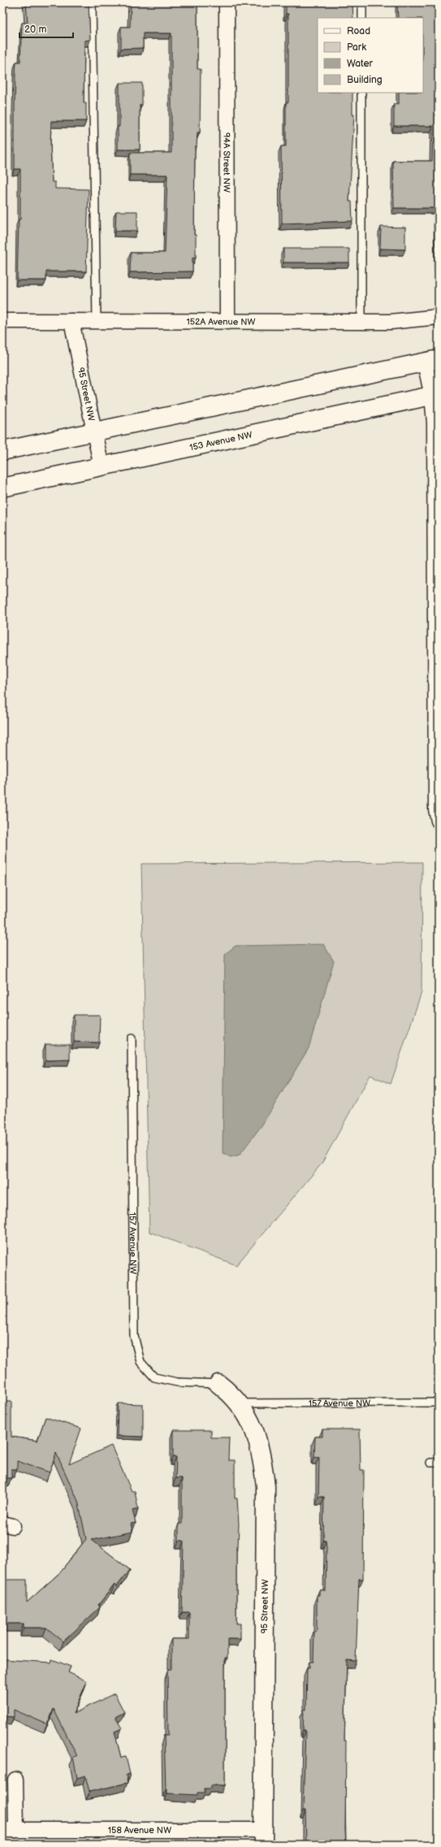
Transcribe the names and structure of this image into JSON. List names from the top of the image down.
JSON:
{
  "streets": {
    "main road": ["95 Street NW", "153 Avenue NW"],
    "street": ["94A Street NW", "152A Avenue NW", "158 Avenue NW"],
    "lane": ["157 Avenue NW"]
  },
  "crossings": [
    ["94A Street NW", "152A Avenue NW"],
    ["152A Avenue NW", "95 Street NW"],
    ["95 Street NW", "153 Avenue NW"],
    ["95 Street NW", "157 Avenue NW"],
    ["95 Street NW", "158 Avenue NW"]
  ],
  "legend": [
    "Road",
    "Park",
    "Water",
    "Building"
  ],
  "scale_bar": "20 m"
}
